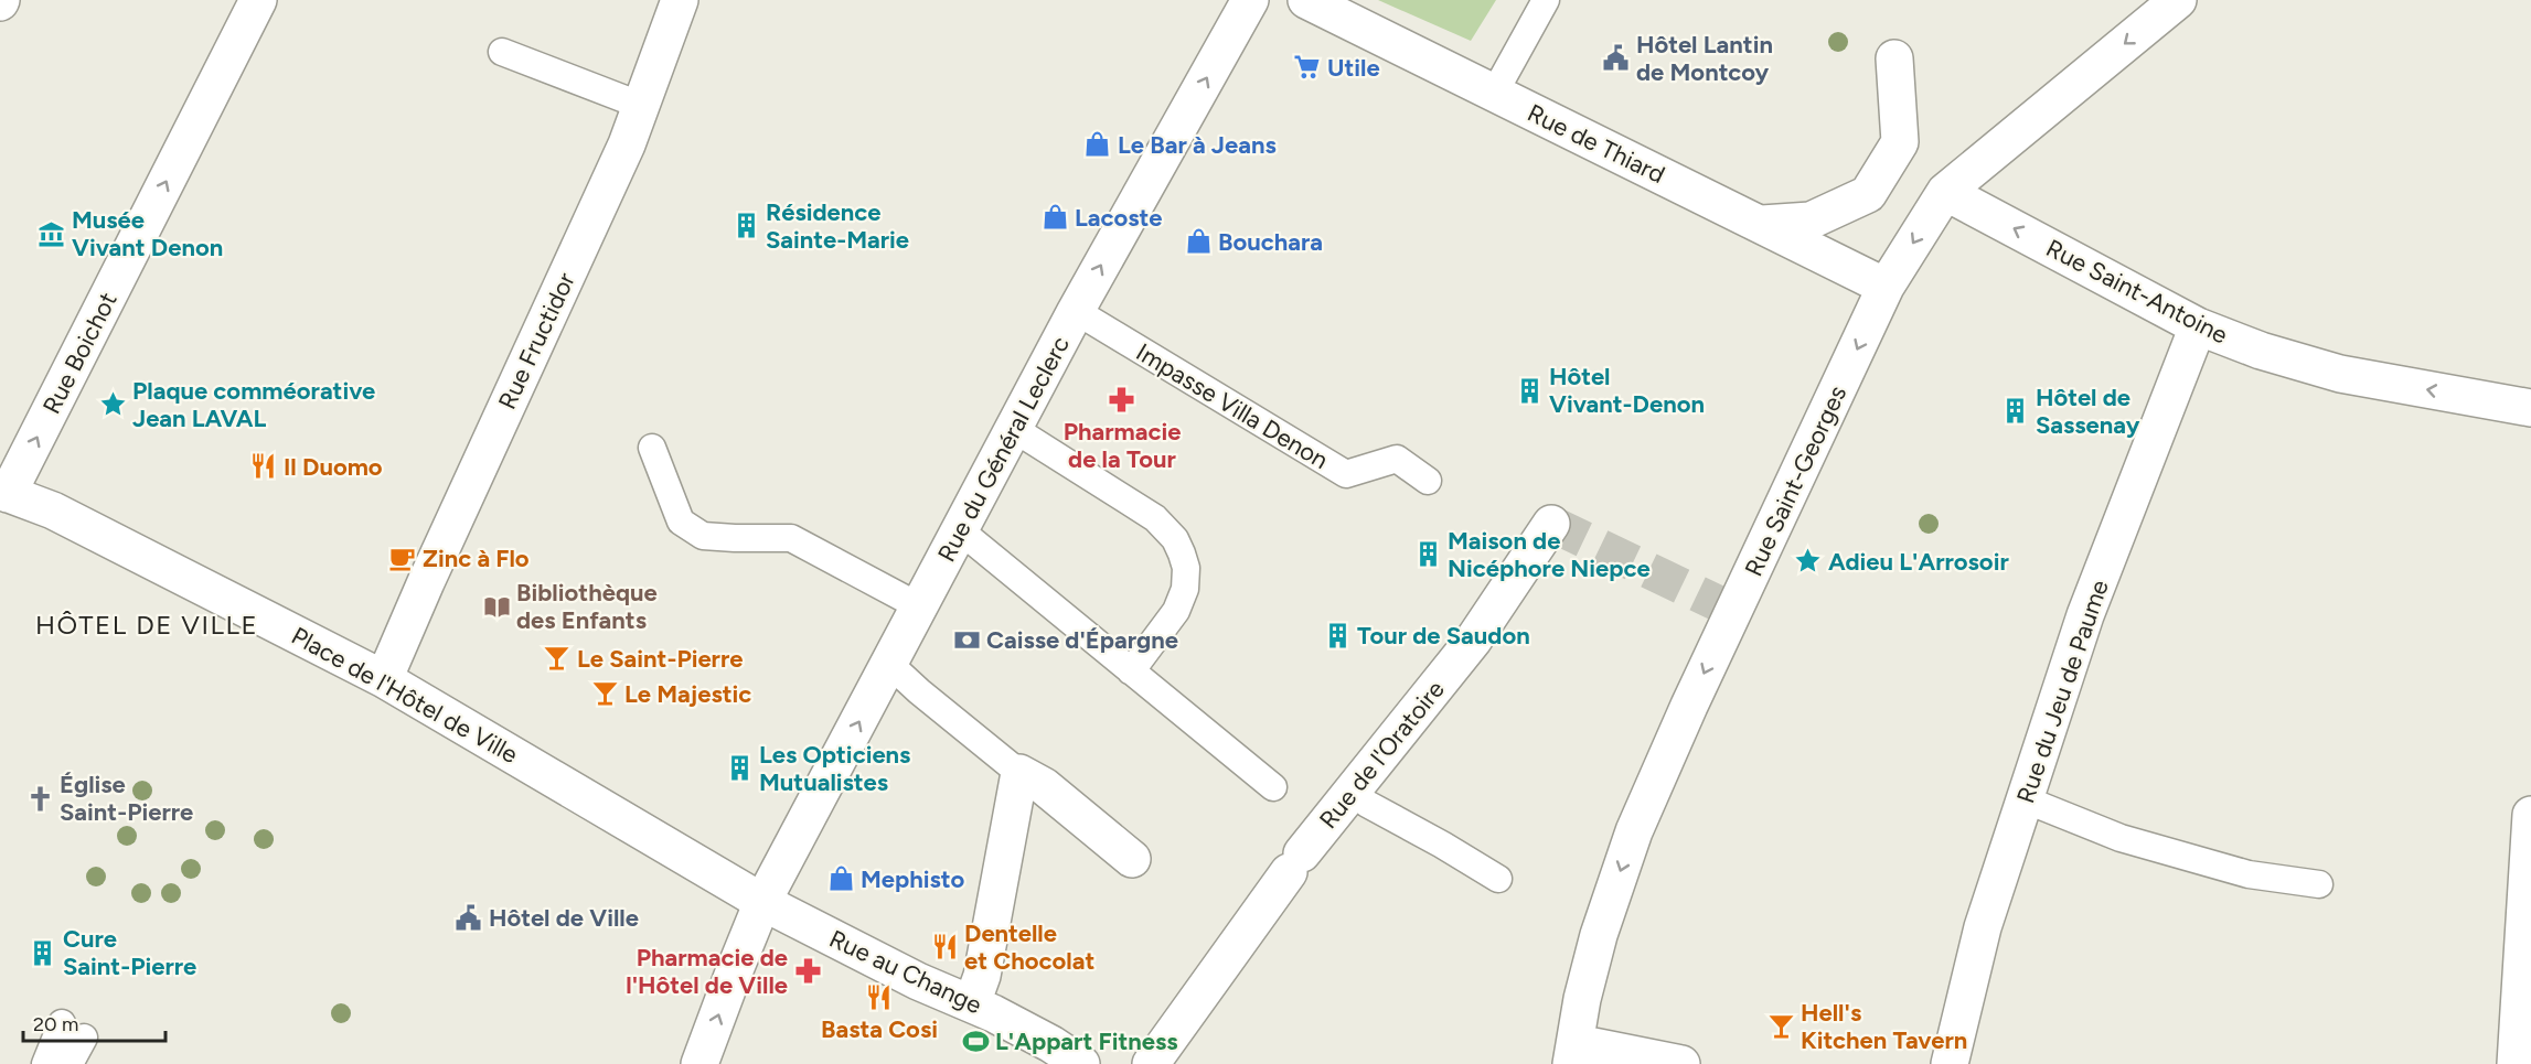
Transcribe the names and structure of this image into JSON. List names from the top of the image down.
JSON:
{
  "streets": {
    "street": [
      "Rue de Thiard",
      "Rue Saint-Antoine",
      "Rue Fructidor",
      "Rue Boichot",
      "Rue du Général Leclerc",
      "Rue Saint-Georges",
      "Rue du Jeu de Paume",
      "Place de l'Hôtel de Ville",
      "Rue de l'Oratoire",
      "Rue au Change"
    ],
    "lane": ["Impasse Villa Denon"]
  },
  "crossings": [
    ["Rue de Thiard", "Rue Saint-Georges"],
    ["Rue Saint-Antoine", "Rue Saint-Georges"],
    ["Rue Saint-Antoine", "Rue du Jeu de Paume"],
    ["Rue Fructidor", "Place de l'Hôtel de Ville"],
    ["Rue Boichot", "Place de l'Hôtel de Ville"],
    ["Impasse Villa Denon", "Rue du Général Leclerc"],
    ["Rue du Général Leclerc", "Place de l'Hôtel de Ville"],
    ["Rue du Général Leclerc", "Rue au Change"],
    ["Place de l'Hôtel de Ville", "Rue au Change"]
  ],
  "one_way": [
    "Rue Saint-Antoine",
    "Rue Boichot",
    "Rue du Général Leclerc",
    "Rue Saint-Georges"
  ],
  "districts": ["HÔTEL DE VILLE"],
  "places": {
    "public building": ["Hôtel Lantin de Montcoy", "Hôtel de Ville"],
    "supermarket": ["Utile"],
    "shop": [
      "Le Bar à Jeans",
      "Lacoste",
      "Bouchara",
      "Mephisto"
    ],
    "building": [
      "Résidence Sainte-Marie",
      "Hôtel Vivant-Denon",
      "Hôtel de Sassenay",
      "Maison de Nicéphore Niepce",
      "Tour de Saudon",
      "Les Opticiens Mutualistes",
      "Cure Saint-Pierre"
    ],
    "museum": ["Musée Vivant Denon"],
    "pharmacy": ["Pharmacie de la Tour", "Pharmacie de l'Hôtel de Ville"],
    "place": ["Plaque comméorative Jean LAVAL", "Adieu L'Arrosoir"],
    "restaurant": ["Il Duomo", "Dentelle et Chocolat", "Basta Cosi"],
    "cafe": ["Zinc à Flo"],
    "library": ["Bibliothèque des Enfants"],
    "bank": ["Caisse d'Épargne"],
    "bar": ["Le Saint-Pierre", "Le Majestic", "Hell's Kitchen Tavern"],
    "church": ["Église Saint-Pierre"],
    "sports": ["L'Appart Fitness"]
  },
  "scale_bar": "20 m"
}
